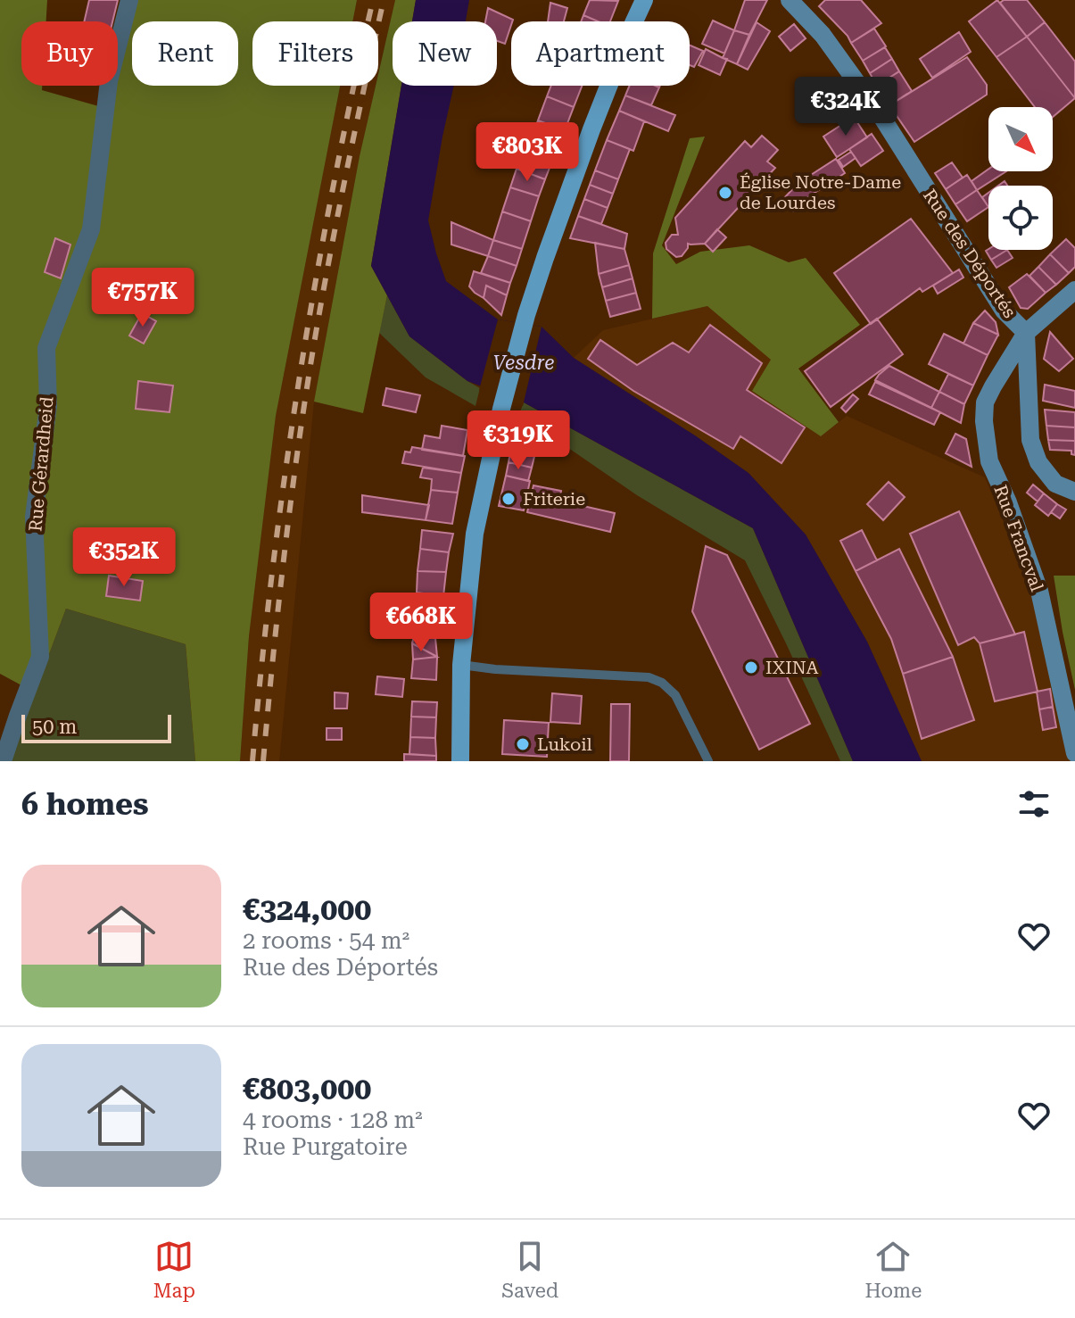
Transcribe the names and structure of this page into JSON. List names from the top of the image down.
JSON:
{
  "streets": {
    "street": ["Rue des Déportés", "Rue Gérardheid", "Rue Francval"]
  },
  "crossings": [
    ["Rue des Déportés", "Rue Francval"]
  ],
  "water": ["Vesdre"],
  "places": [
    "Église Notre-Dame de Lourdes",
    "Friterie",
    "IXINA",
    "Lukoil"
  ],
  "scale_bar": "50 m",
  "north": "bottom right",
  "page": {
    "chip": [
      "Buy",
      "Rent",
      "Filters",
      "New",
      "Apartment"
    ],
    "price": [
      "€324K",
      "€803K",
      "€757K",
      "€319K",
      "€352K",
      "€668K"
    ],
    "scale": "50 m",
    "heading": "6 homes",
    "list": [
      {
        "name": "€324,000",
        "note": "2 rooms · 54 m² · Rue des Déportés"
      },
      {
        "name": "€803,000",
        "note": "4 rooms · 128 m² · Rue Purgatoire"
      }
    ],
    "tabs": ["Map", "Saved", "Home"]
  }
}
